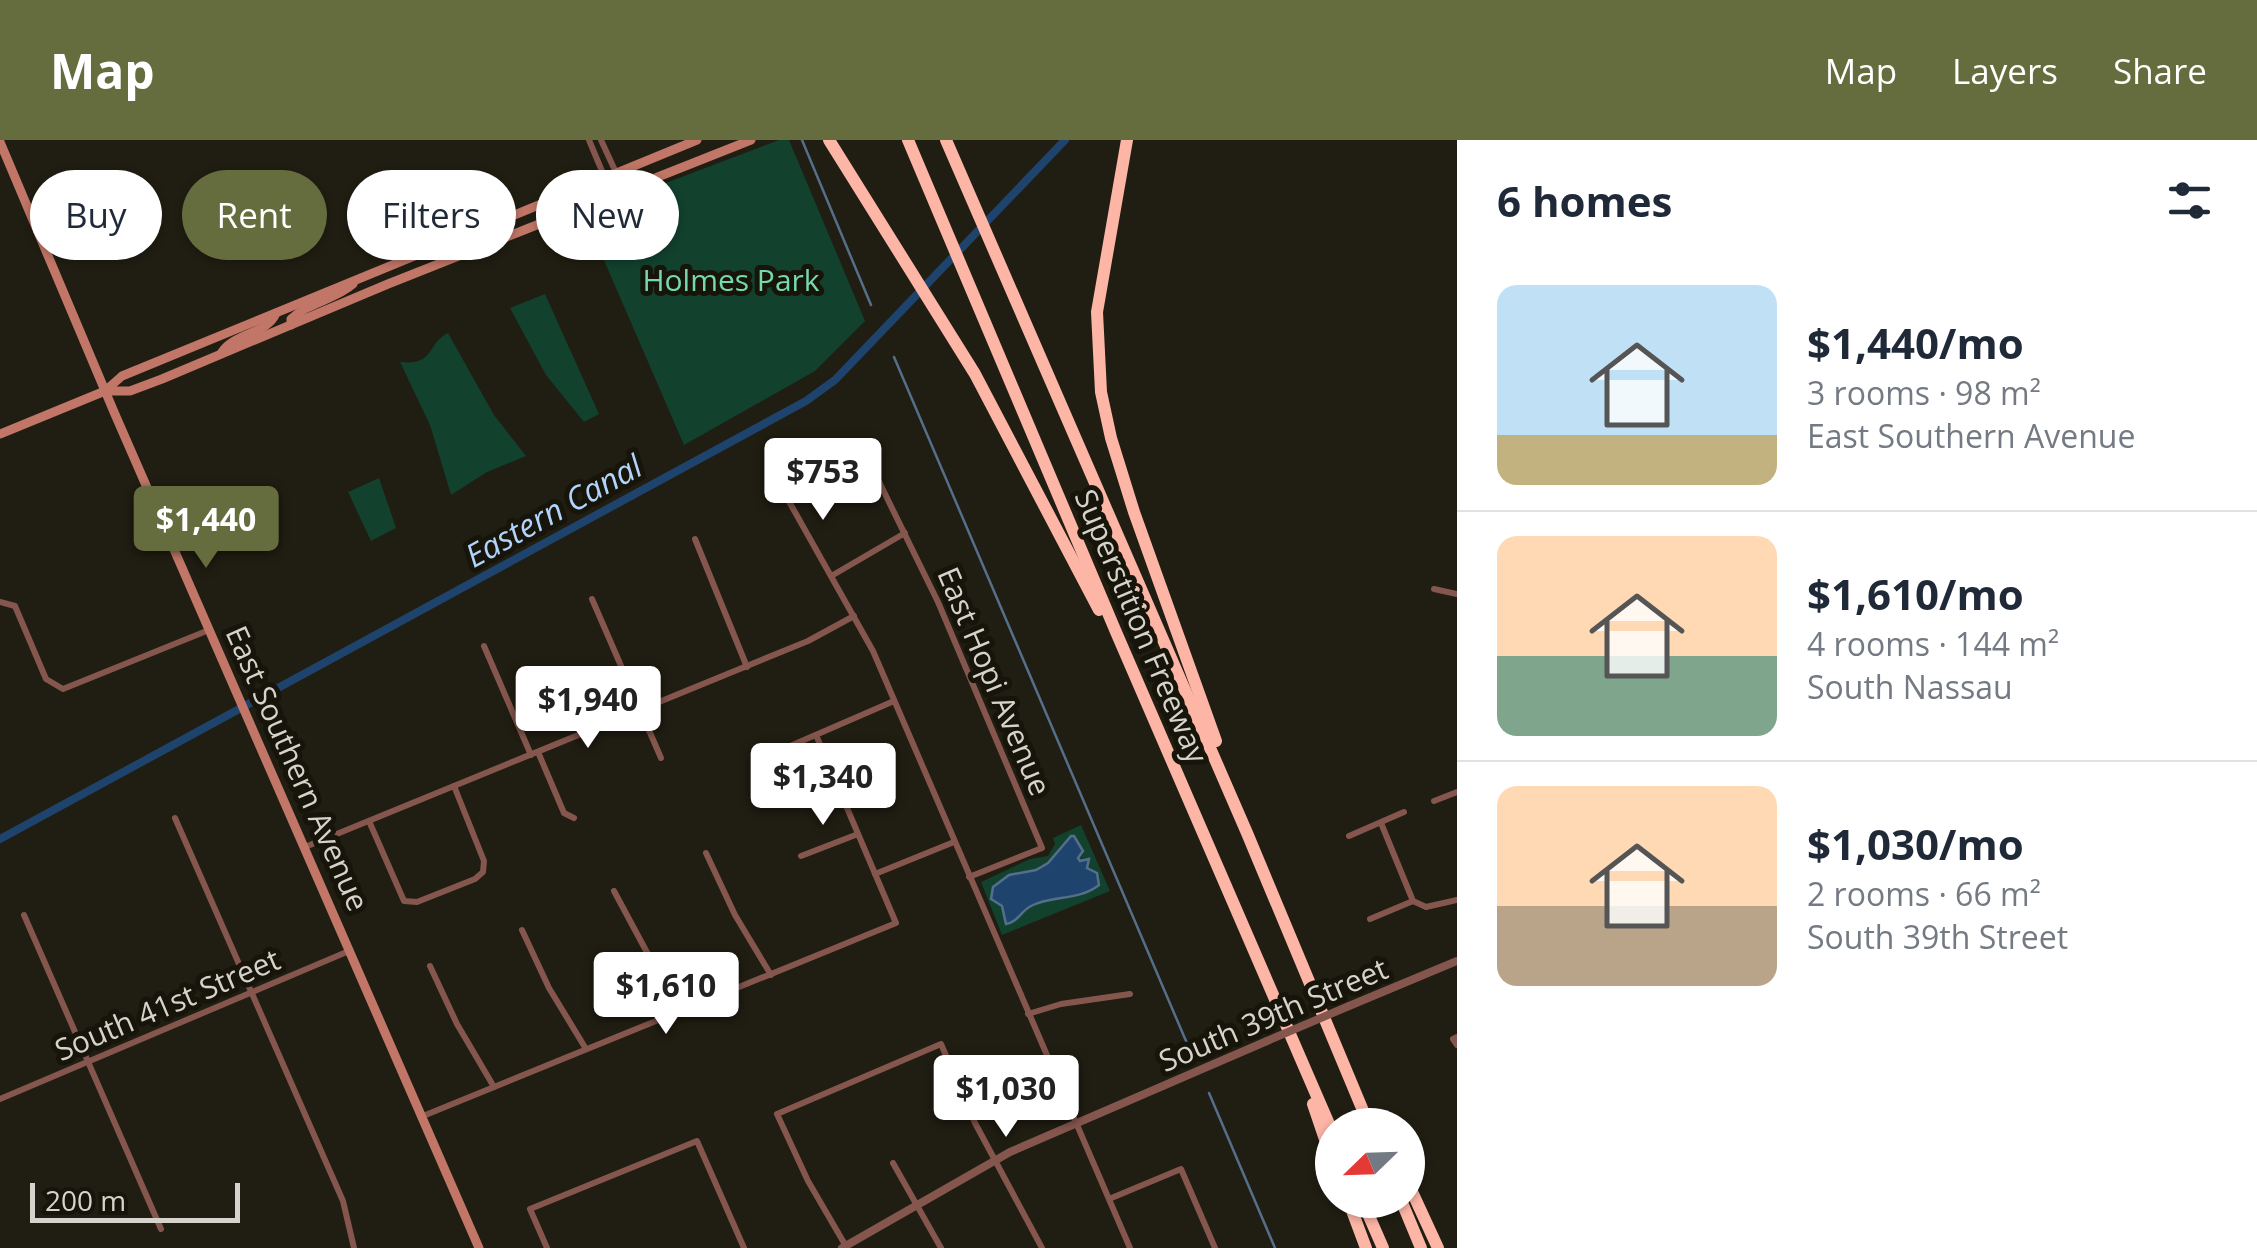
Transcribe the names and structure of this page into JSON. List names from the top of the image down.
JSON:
{
  "streets": {
    "highway": ["Superstition Freeway"],
    "main road": ["East Southern Avenue"],
    "street": ["East Hopi Avenue", "South 41st Street", "South 39th Street"]
  },
  "crossings": [
    ["East Southern Avenue", "South 41st Street"]
  ],
  "water": ["Eastern Canal"],
  "parks": ["Holmes Park"],
  "scale_bar": "200 m",
  "north": "bottom left",
  "page": {
    "header": "Map",
    "nav": ["Map", "Layers", "Share"],
    "heading": "6 homes",
    "chip": [
      "Buy",
      "Rent",
      "Filters",
      "New"
    ],
    "list": [
      {
        "name": "$1,440/mo",
        "note": "3 rooms · 98 m² · East Southern Avenue"
      },
      {
        "name": "$1,610/mo",
        "note": "4 rooms · 144 m² · South Nassau"
      },
      {
        "name": "$1,030/mo",
        "note": "2 rooms · 66 m² · South 39th Street"
      }
    ],
    "price": [
      "$753",
      "$1,440",
      "$1,940",
      "$1,340",
      "$1,610",
      "$1,030"
    ],
    "scale": "200 m"
  }
}
